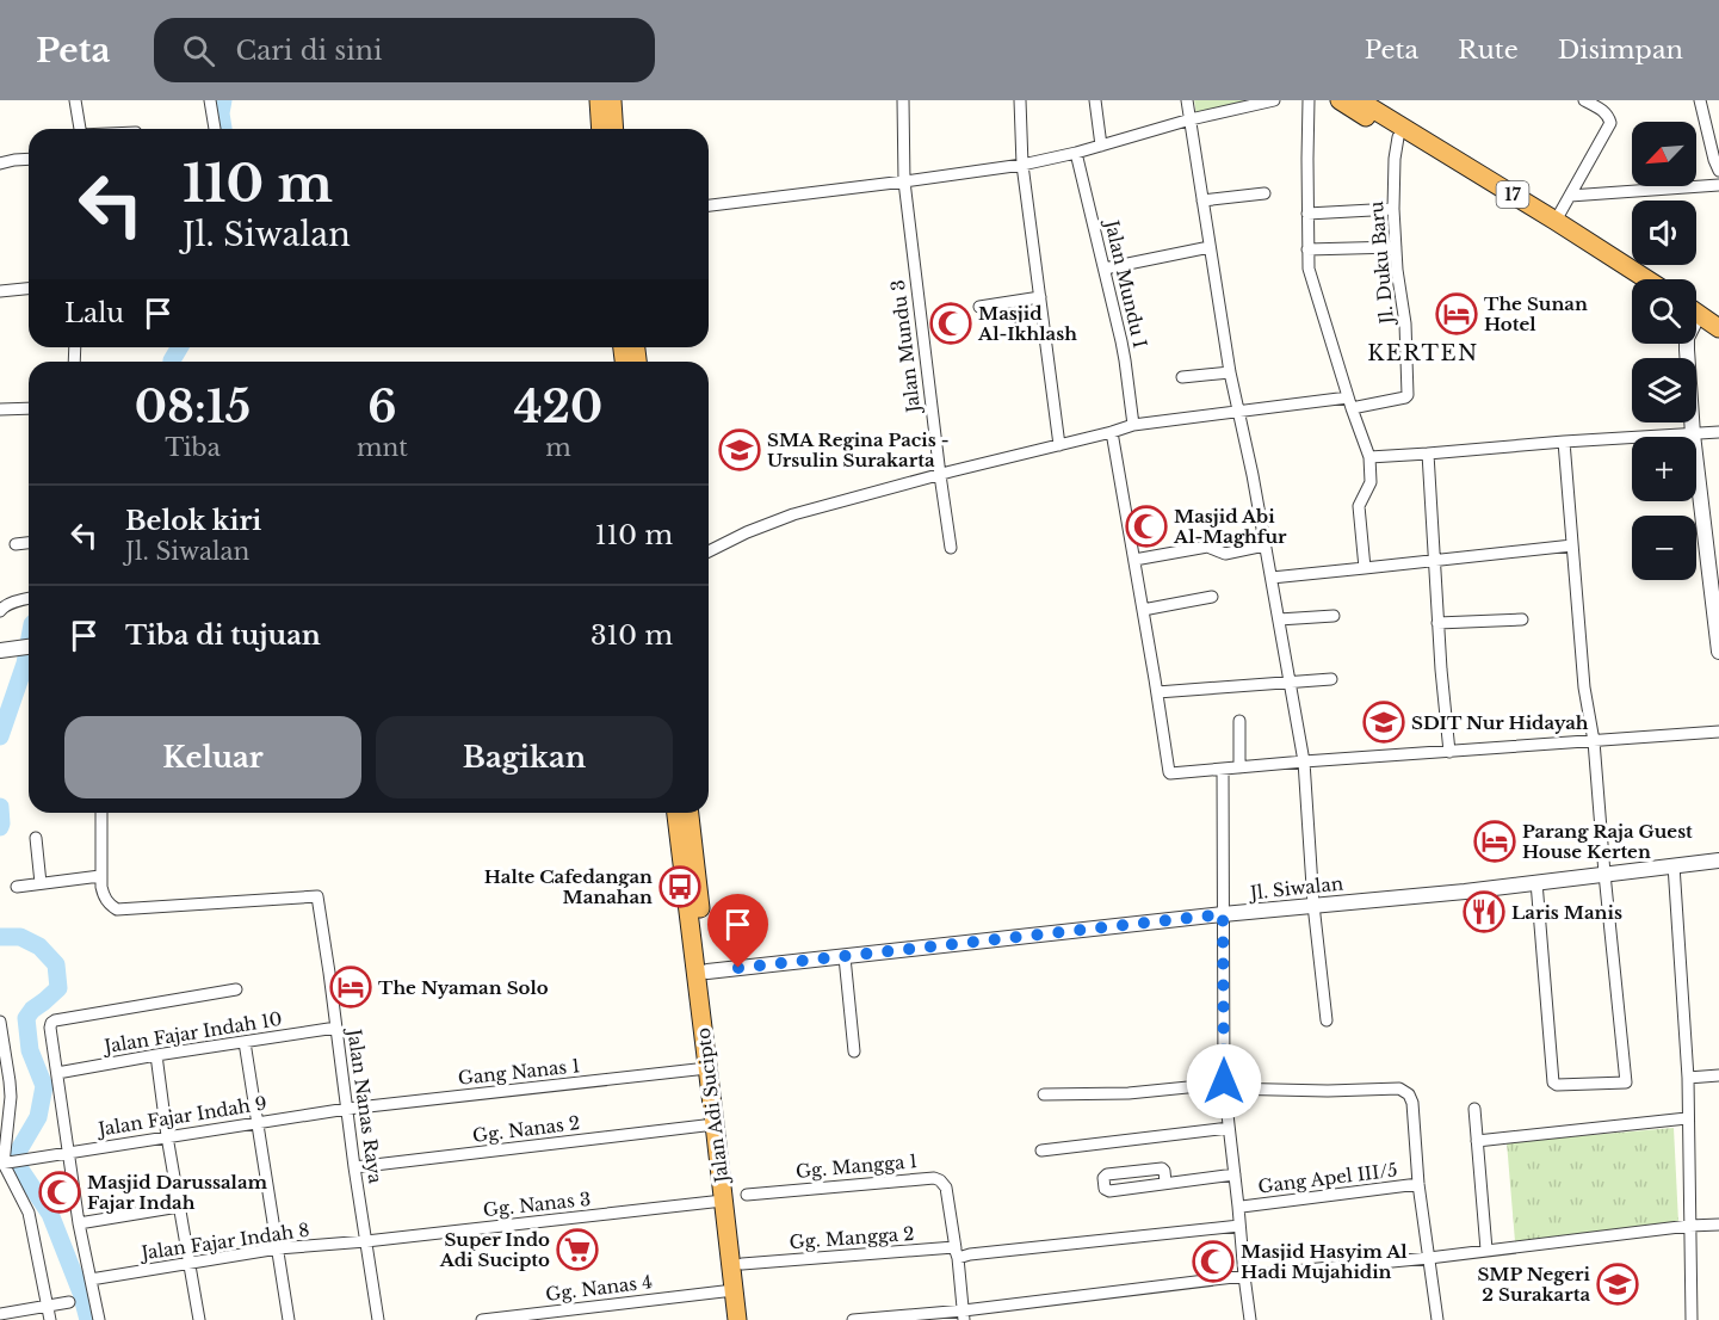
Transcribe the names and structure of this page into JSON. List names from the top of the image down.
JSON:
{
  "streets": {
    "highway": ["17", "Jalan Adi Sucipto"],
    "street": [
      "Jl. Duku Baru",
      "Jalan Mundu I",
      "Jalan Mundu 3",
      "Jl. Siwalan",
      "Jalan Fajar Indah 10",
      "Gang Nanas 1",
      "Jalan Nanas Raya",
      "Jalan Fajar Indah 9",
      "Gg. Nanas 2",
      "Gg. Mangga 1",
      "Gang Apel III/5",
      "Gg. Nanas 3",
      "Gg. Mangga 2",
      "Jalan Fajar Indah 8",
      "Gg. Nanas 4"
    ]
  },
  "crossings": [
    ["17", "Jl. Duku Baru"],
    ["Jl. Siwalan", "Jalan Adi Sucipto"],
    ["Jalan Fajar Indah 10", "Jalan Nanas Raya"],
    ["Gang Nanas 1", "Jalan Adi Sucipto"],
    ["Gang Nanas 1", "Jalan Nanas Raya"],
    ["Gang Nanas 1", "Jalan Fajar Indah 9"],
    ["Jalan Adi Sucipto", "Gg. Nanas 2"],
    ["Jalan Adi Sucipto", "Gg. Nanas 3"],
    ["Jalan Adi Sucipto", "Gg. Mangga 2"],
    ["Jalan Adi Sucipto", "Gg. Nanas 4"],
    ["Jalan Nanas Raya", "Jalan Fajar Indah 9"],
    ["Jalan Nanas Raya", "Gg. Nanas 2"],
    ["Jalan Nanas Raya", "Gg. Nanas 3"],
    ["Jalan Nanas Raya", "Jalan Fajar Indah 8"],
    ["Gg. Mangga 1", "Gg. Mangga 2"],
    ["Gg. Nanas 3", "Jalan Fajar Indah 8"]
  ],
  "districts": ["KERTEN"],
  "places": {
    "hotel": ["The Sunan Hotel", "Parang Raja Guest House Kerten", "The Nyaman Solo"],
    "mosque": [
      "Masjid Al-Ikhlash",
      "Masjid Abi Al-Maghfur",
      "Masjid Darussalam Fajar Indah",
      "Masjid Hasyim Al Hadi Mujahidin"
    ],
    "school or university": ["SMA Regina Pacis - Ursulin Surakarta", "SDIT Nur Hidayah", "SMP Negeri 2 Surakarta"],
    "bus stop": ["Halte Cafedangan Manahan"],
    "restaurant": ["Laris Manis"],
    "supermarket": ["Super Indo Adi Sucipto"]
  },
  "north": "bottom left",
  "page": {
    "header": "Peta",
    "search": "Cari di sini",
    "nav": ["Peta", "Rute", "Disimpan"],
    "map_buttons": ["+", "−"],
    "turn": ["110 m", "Jl. Siwalan"],
    "then": "Lalu",
    "eta": [
      "08:15",
      "Tiba",
      "6",
      "mnt",
      "420",
      "m"
    ],
    "list": [
      {
        "name": "Belok kiri",
        "note": "Jl. Siwalan",
        "value": "110 m"
      },
      {
        "name": "Tiba di tujuan",
        "value": "310 m"
      }
    ],
    "buttons": ["Keluar", "Bagikan"]
  }
}
